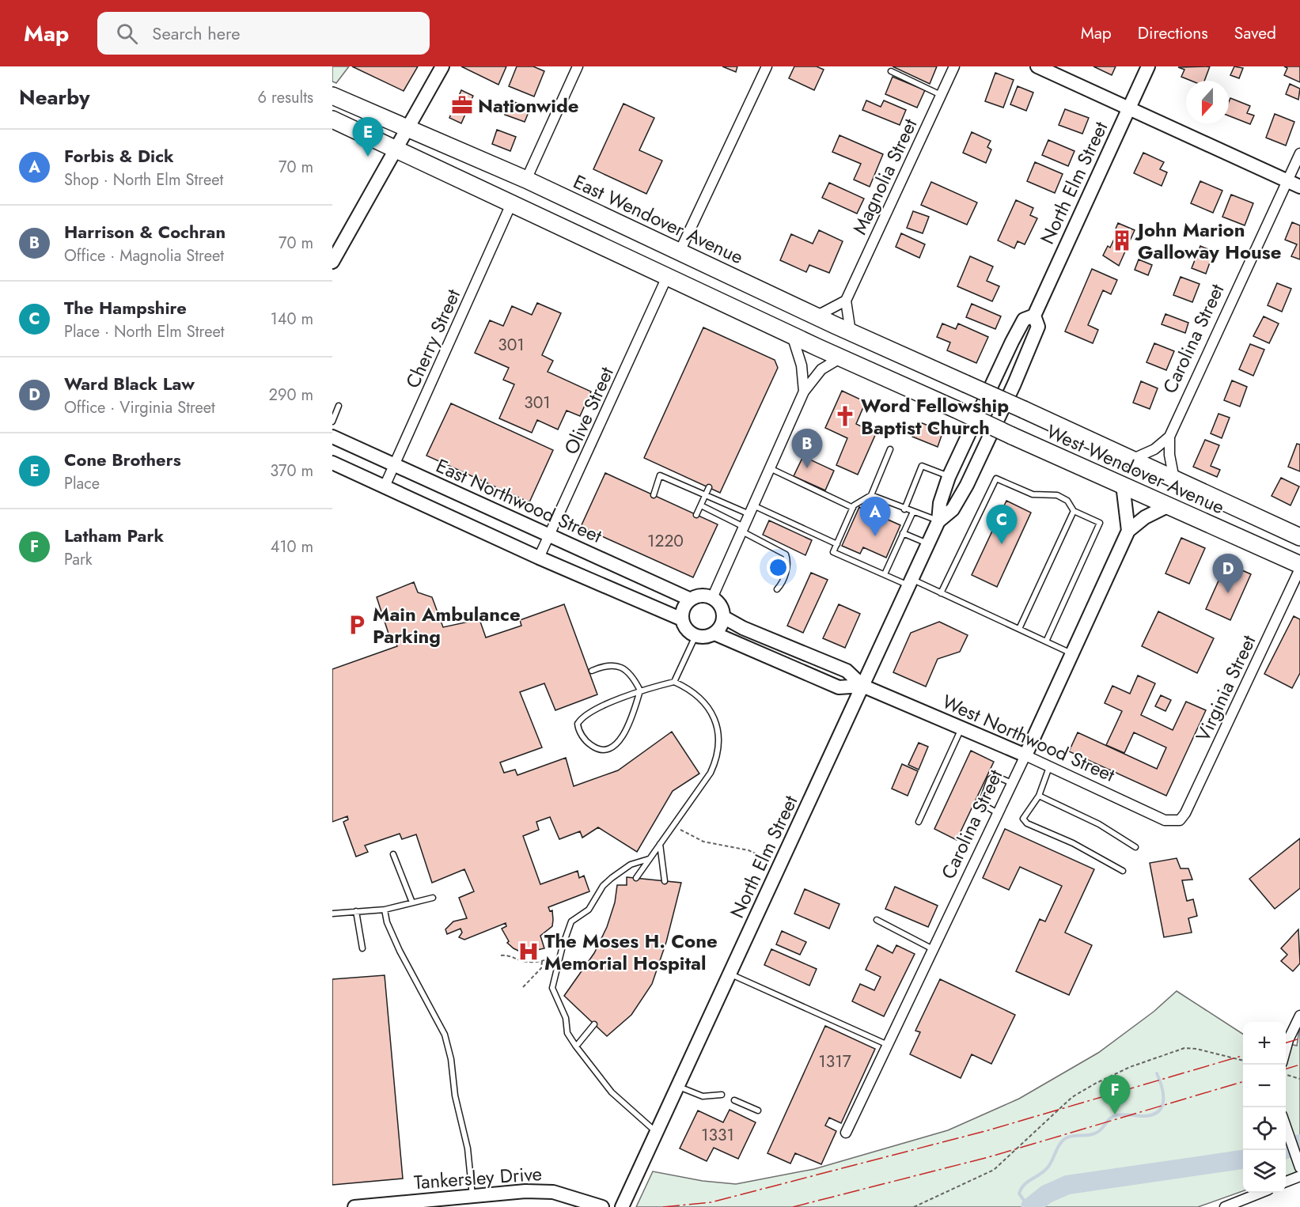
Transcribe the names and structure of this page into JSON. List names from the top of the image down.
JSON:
{
  "streets": {
    "highway": ["East Wendover Avenue", "West Wendover Avenue"],
    "street": [
      "Magnolia Street",
      "North Elm Street",
      "Cherry Street",
      "Carolina Street",
      "Olive Street",
      "East Northwood Street",
      "Virginia Street",
      "West Northwood Street",
      "Tankersley Drive"
    ]
  },
  "crossings": [
    ["North Elm Street", "West Northwood Street"],
    ["East Wendover Avenue", "West Wendover Avenue"],
    ["Cherry Street", "East Northwood Street"],
    ["Carolina Street", "West Wendover Avenue"],
    ["Carolina Street", "West Northwood Street"],
    ["Olive Street", "East Northwood Street"],
    ["Virginia Street", "West Northwood Street"]
  ],
  "places": {
    "office": ["Nationwide"],
    "building": ["John Marion Galloway House"],
    "church": ["Word Fellowship Baptist Church"],
    "parking": ["Main Ambulance Parking"],
    "hospital": ["The Moses H. Cone Memorial Hospital"]
  },
  "house_numbers": [
    "301",
    "301",
    "1220",
    "1317",
    "1331"
  ],
  "north": "bottom",
  "page": {
    "header": "Map",
    "search": "Search here",
    "nav": ["Map", "Directions", "Saved"],
    "heading": ["Nearby", "6 results"],
    "pins": [
      "E",
      "B",
      "A",
      "C",
      "D",
      "F"
    ],
    "list": [
      {
        "mark": "A",
        "name": "Forbis & Dick",
        "note": "Shop · North Elm Street",
        "value": "70 m"
      },
      {
        "mark": "B",
        "name": "Harrison & Cochran",
        "note": "Office · Magnolia Street",
        "value": "70 m"
      },
      {
        "mark": "C",
        "name": "The Hampshire",
        "note": "Place · North Elm Street",
        "value": "140 m"
      },
      {
        "mark": "D",
        "name": "Ward Black Law",
        "note": "Office · Virginia Street",
        "value": "290 m"
      },
      {
        "mark": "E",
        "name": "Cone Brothers",
        "note": "Place",
        "value": "370 m"
      },
      {
        "mark": "F",
        "name": "Latham Park",
        "note": "Park",
        "value": "410 m"
      }
    ],
    "map_buttons": ["+", "−"]
  }
}
